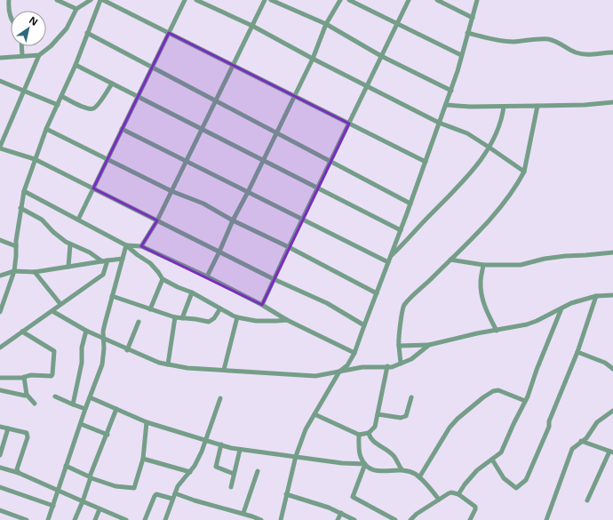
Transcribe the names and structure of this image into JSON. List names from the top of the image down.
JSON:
{
  "north": "top right"
}
